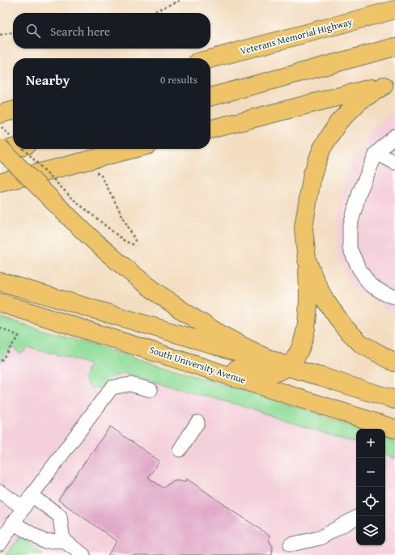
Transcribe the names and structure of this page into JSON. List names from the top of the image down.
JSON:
{
  "streets": {
    "main road": ["Veterans Memorial Highway", "South University Avenue"]
  },
  "page": {
    "search": "Search here",
    "heading": ["Nearby", "0 results"],
    "map_buttons": ["+", "−"]
  }
}
